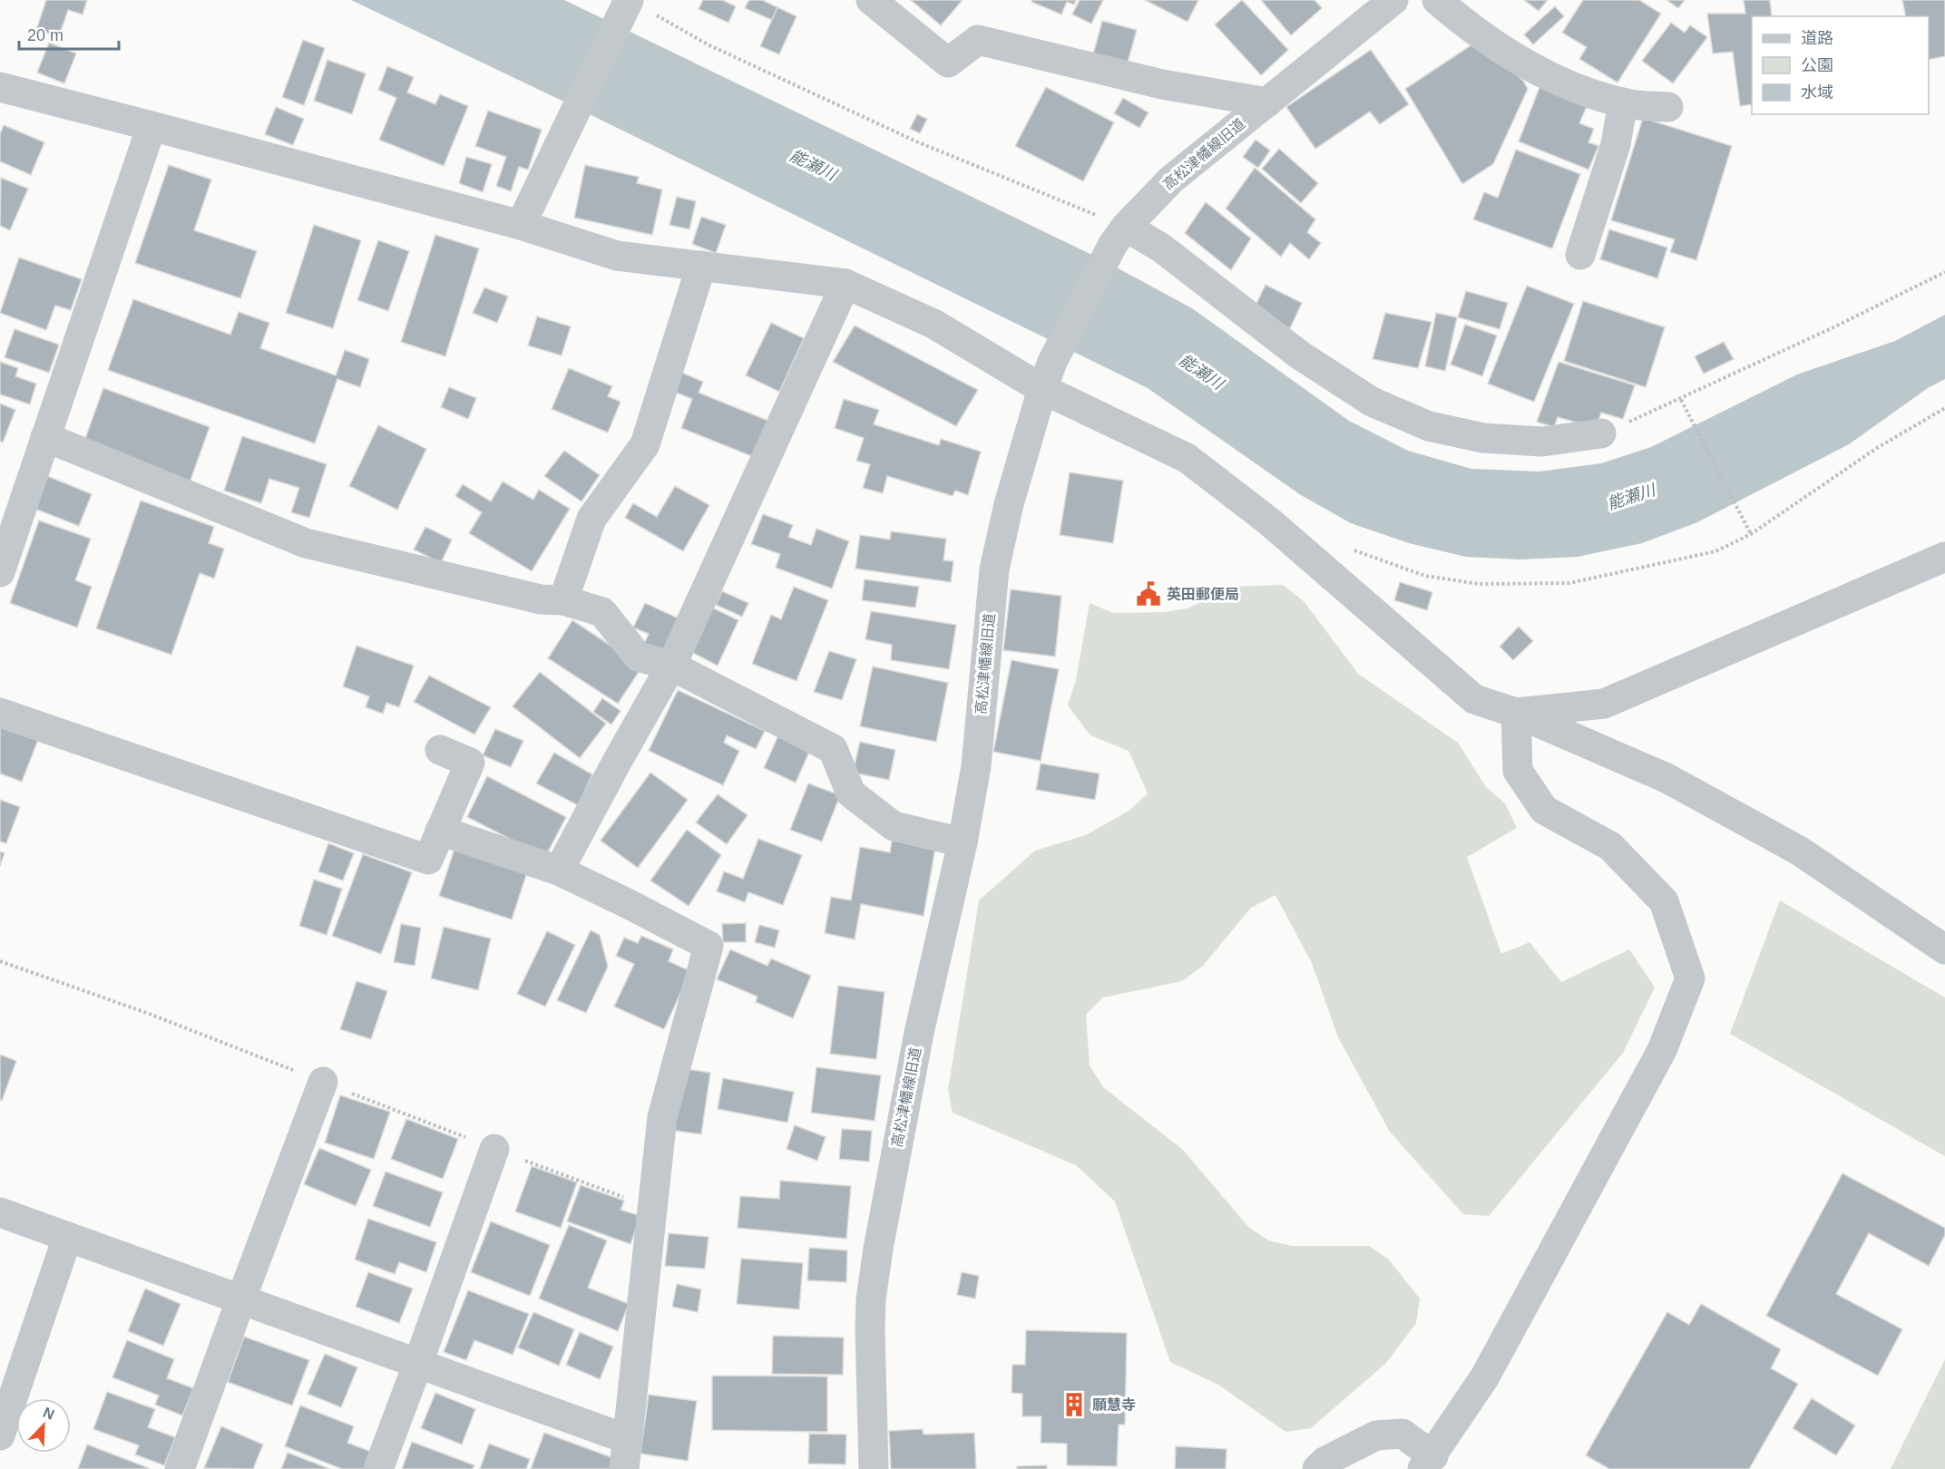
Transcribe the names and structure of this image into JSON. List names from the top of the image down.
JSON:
{
  "streets": {
    "street": ["高松津幡線旧道"]
  },
  "water": ["能瀬川"],
  "places": {
    "public building": ["英田郵便局"],
    "building": ["願慧寺"]
  },
  "legend": ["道路", "公園", "水域"],
  "scale_bar": "20 m",
  "north": "top right"
}
